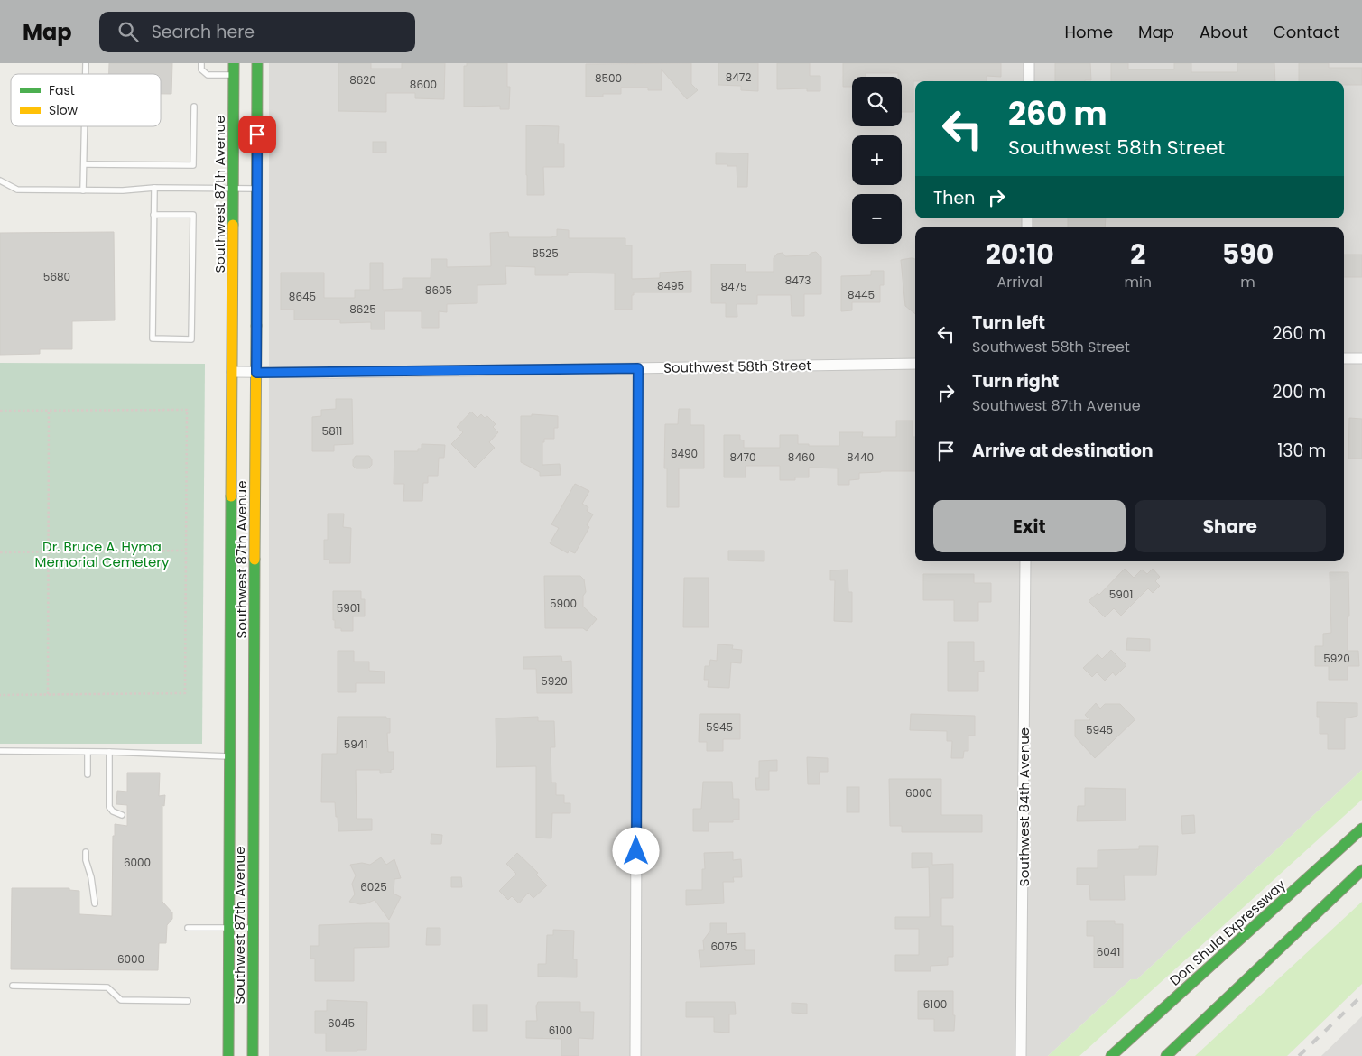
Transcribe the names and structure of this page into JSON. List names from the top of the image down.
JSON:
{
  "streets": {
    "main road": ["Southwest 87th Avenue", "Don Shula Expressway"],
    "street": ["Southwest 58th Street", "Southwest 84th Avenue"]
  },
  "crossings": [
    ["Southwest 87th Avenue", "Southwest 58th Street"]
  ],
  "parks": ["Dr. Bruce A. Hyma Memorial Cemetery"],
  "house_numbers": [
    "8472",
    "8500",
    "8620",
    "8600",
    "8525",
    "5680",
    "8473",
    "8495",
    "8475",
    "8605",
    "8445",
    "8645",
    "8625",
    "5811",
    "8490",
    "8470",
    "8460",
    "8440",
    "5901",
    "5900",
    "5901",
    "5920",
    "5920",
    "5945",
    "5945",
    "5941",
    "6000",
    "6000",
    "6025",
    "6075",
    "6041",
    "6000",
    "6100",
    "6045",
    "6100"
  ],
  "legend": ["Fast", "Slow"],
  "page": {
    "header": "Map",
    "search": "Search here",
    "nav": [
      "Home",
      "Map",
      "About",
      "Contact"
    ],
    "map_buttons": ["+", "−"],
    "turn": ["260 m", "Southwest 58th Street"],
    "then": "Then",
    "eta": [
      "20:10",
      "Arrival",
      "2",
      "min",
      "590",
      "m"
    ],
    "list": [
      {
        "name": "Turn left",
        "note": "Southwest 58th Street",
        "value": "260 m"
      },
      {
        "name": "Turn right",
        "note": "Southwest 87th Avenue",
        "value": "200 m"
      },
      {
        "name": "Arrive at destination",
        "value": "130 m"
      }
    ],
    "buttons": ["Exit", "Share"]
  }
}
